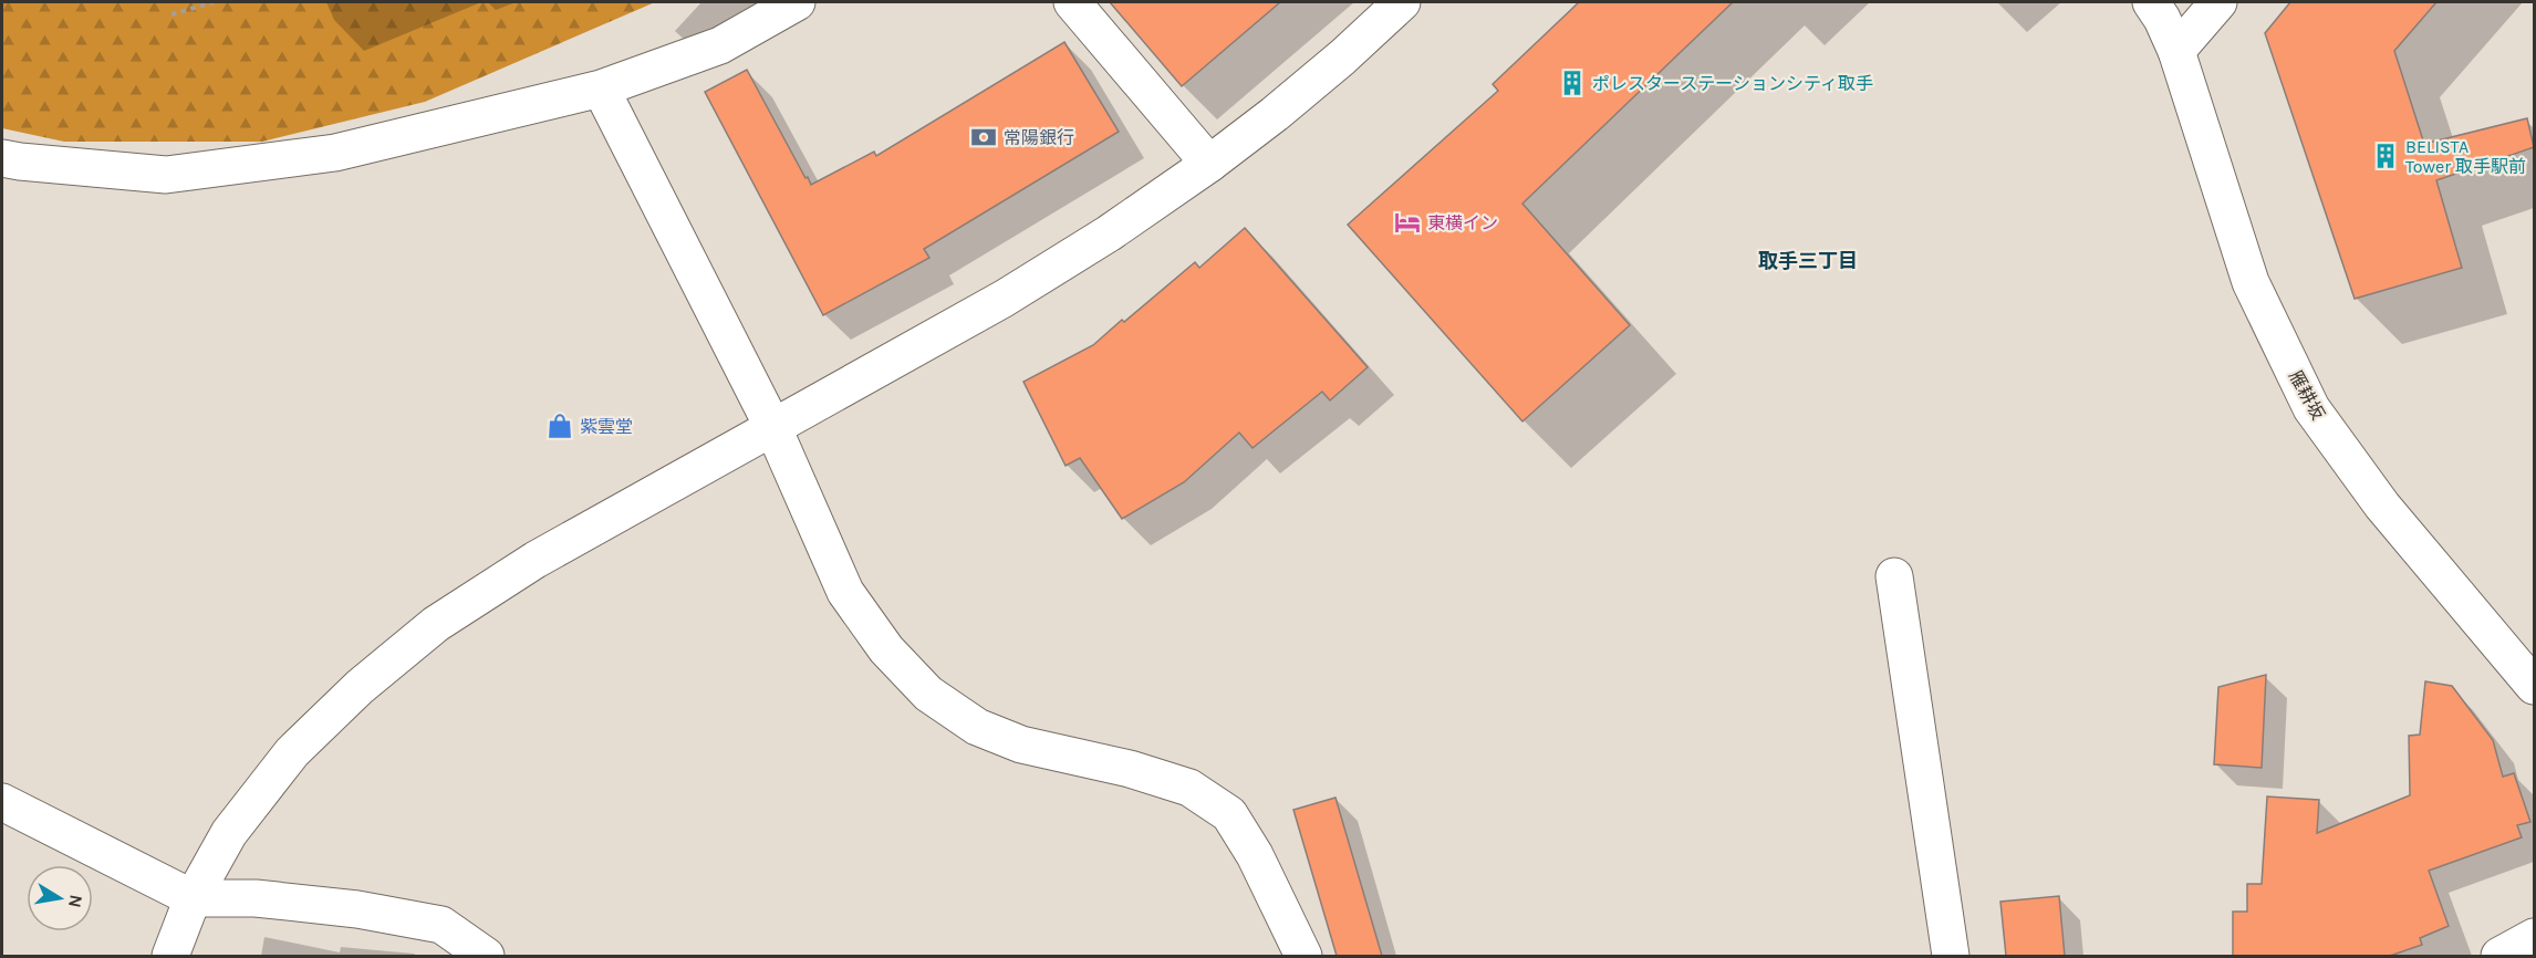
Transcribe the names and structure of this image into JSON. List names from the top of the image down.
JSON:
{
  "streets": {
    "street": ["雁耕坂"]
  },
  "districts": ["取手三丁目"],
  "places": {
    "building": ["ポレスターステーションシティ取手", "BELISTA Tower 取手駅前"],
    "bank": ["常陽銀行"],
    "hotel": ["東横イン"],
    "shop": ["紫雲堂"]
  },
  "north": "right"
}
